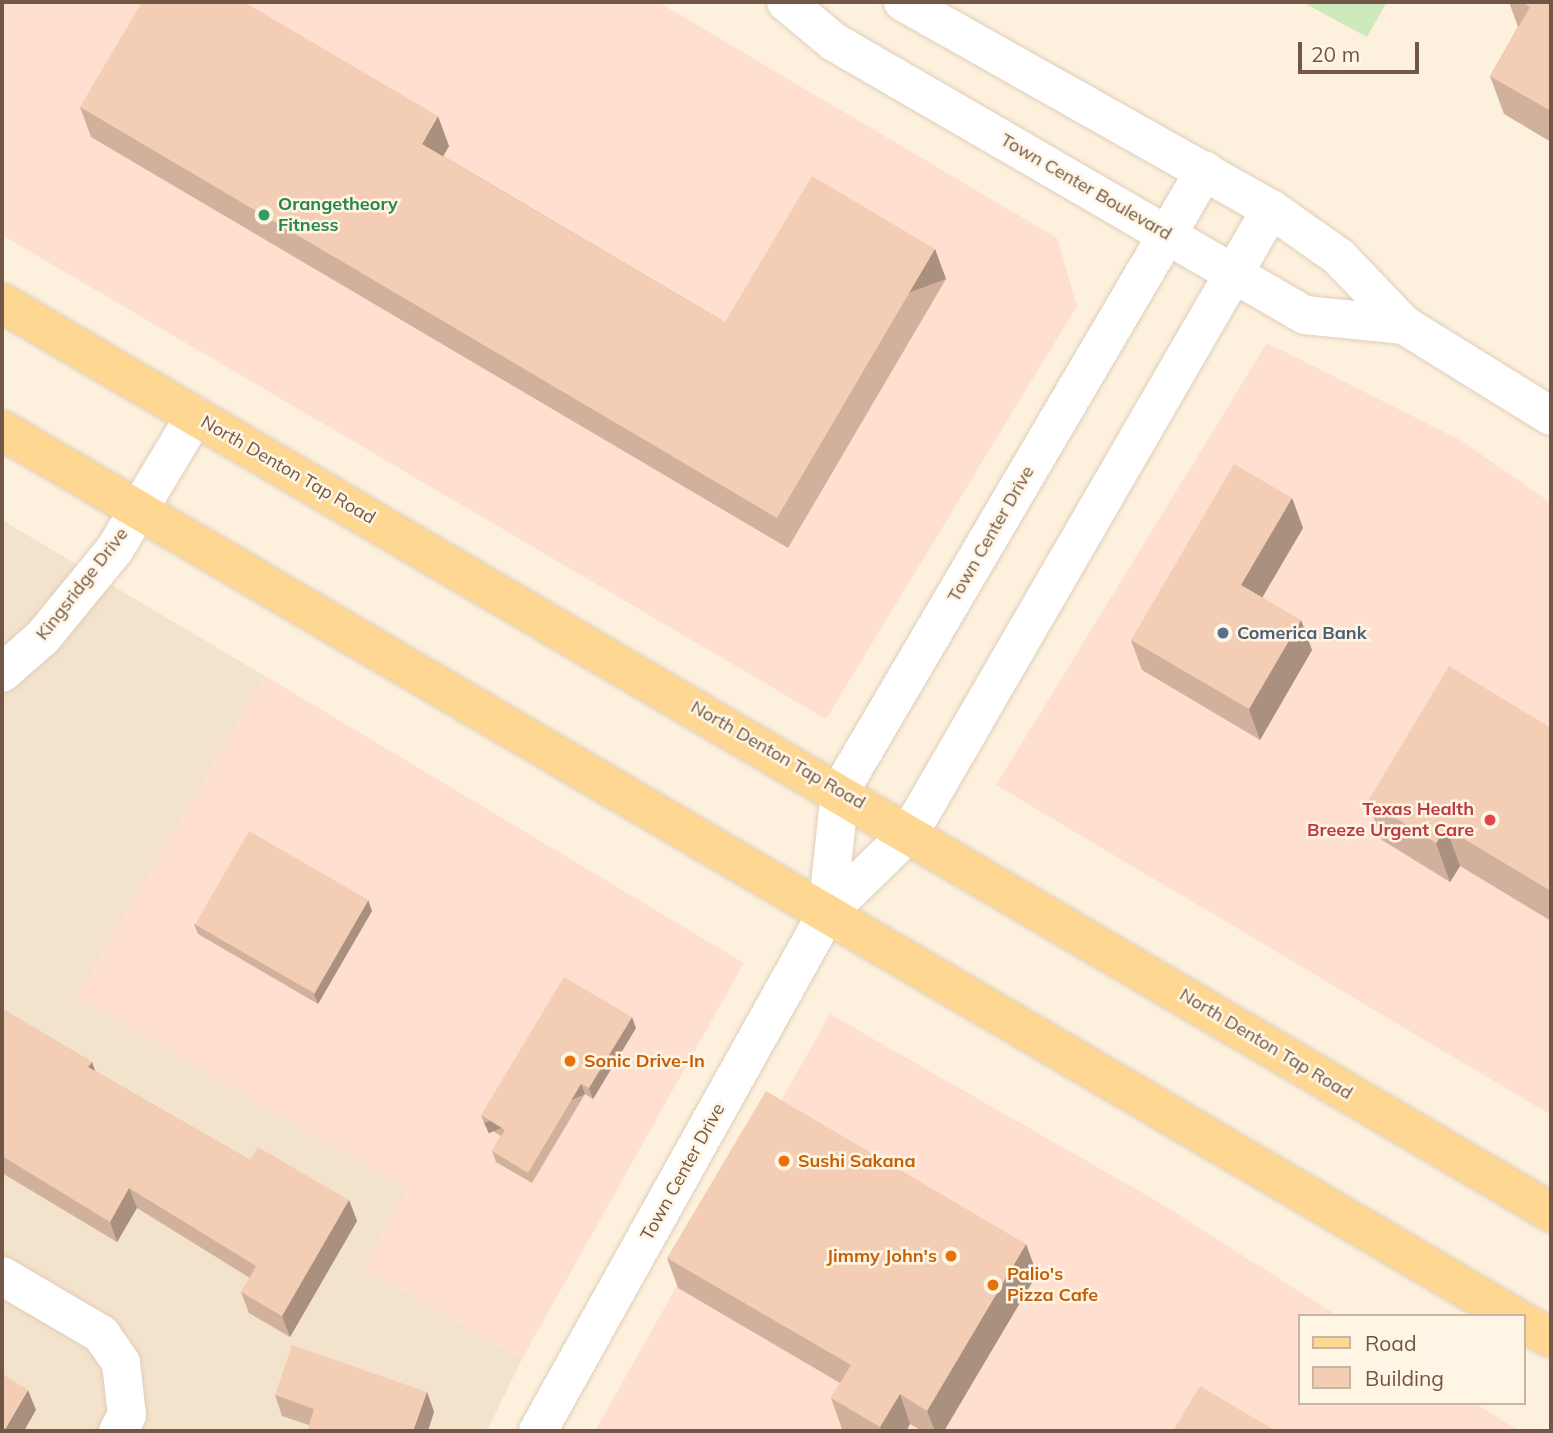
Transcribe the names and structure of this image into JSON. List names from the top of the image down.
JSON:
{
  "streets": {
    "main road": ["North Denton Tap Road"],
    "street": ["Town Center Boulevard", "Town Center Drive", "Kingsridge Drive"]
  },
  "crossings": [
    ["Town Center Boulevard", "Town Center Drive"],
    ["North Denton Tap Road", "Town Center Drive"],
    ["North Denton Tap Road", "Kingsridge Drive"]
  ],
  "places": [
    "Orangetheory Fitness",
    "Comerica Bank",
    "Texas Health Breeze Urgent Care",
    "Sonic Drive-In",
    "Sushi Sakana",
    "Jimmy John's",
    "Palio's Pizza Cafe"
  ],
  "legend": ["Road", "Building"],
  "scale_bar": "20 m"
}
